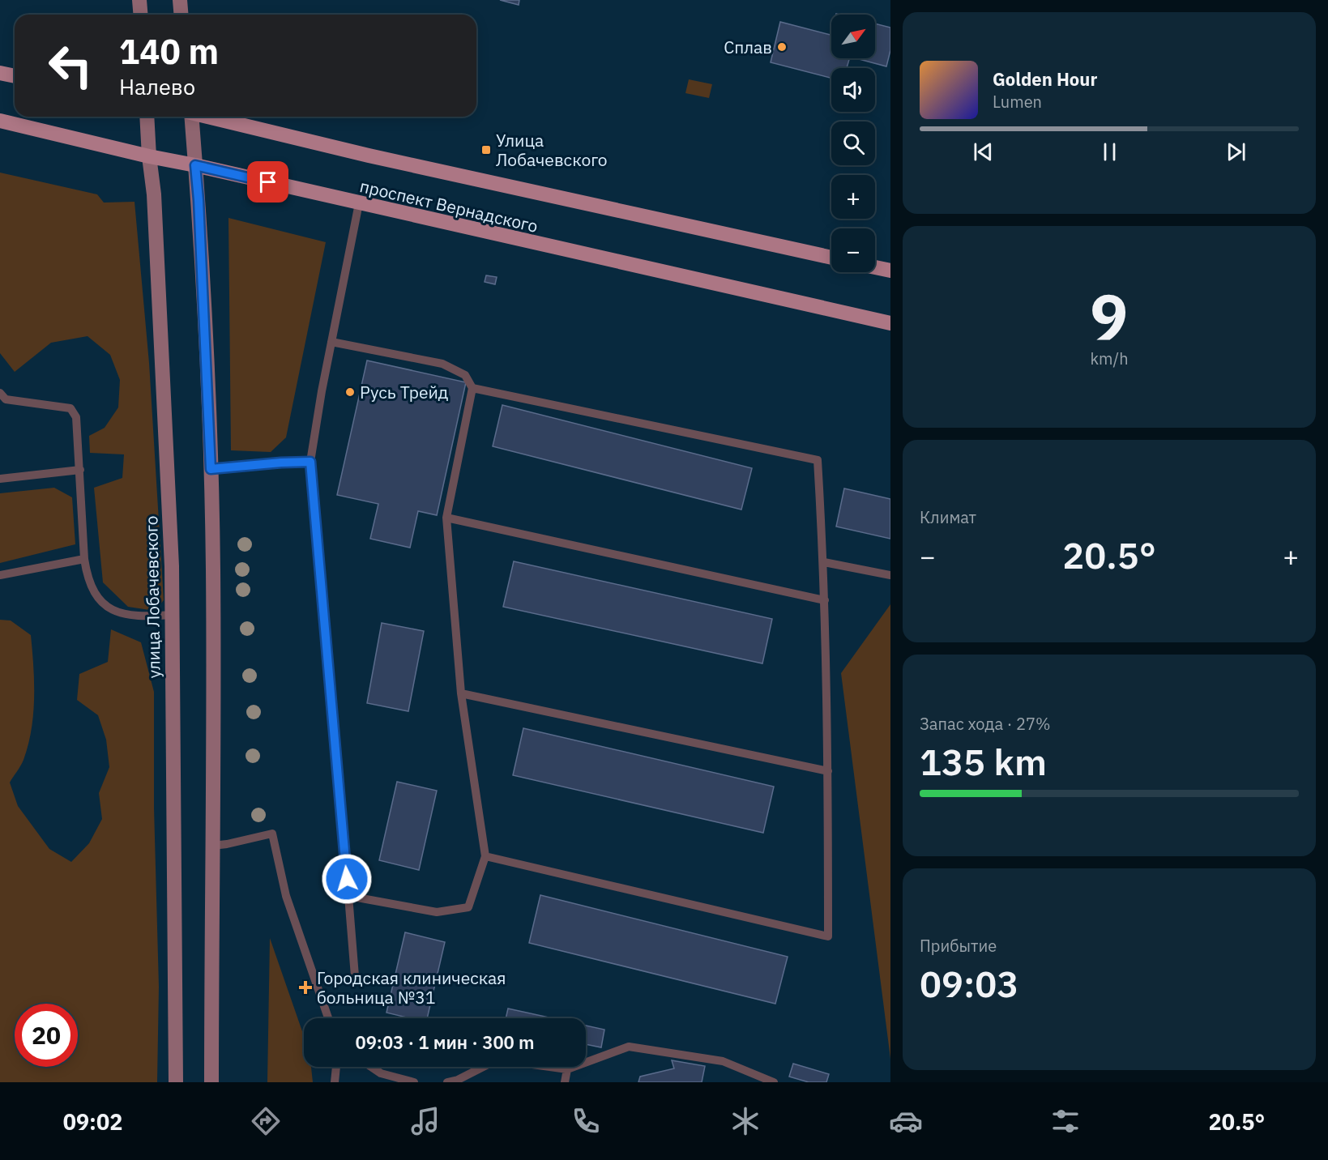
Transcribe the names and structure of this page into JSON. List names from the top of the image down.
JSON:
{
  "streets": {
    "main road": ["проспект Вернадского", "улица Лобачевского"]
  },
  "crossings": [
    ["проспект Вернадского", "улица Лобачевского"]
  ],
  "places": {
    "other": ["Сплав", "Русь Трейд"],
    "transit": ["Улица Лобачевского"],
    "health": ["Городская клиническая больница №31"]
  },
  "north": "top right",
  "page": {
    "map_buttons": ["+", "−"],
    "turn": ["140 m", "Налево"],
    "song": ["Golden Hour", "Lumen"],
    "tile": [
      ["9", "km/h"],
      "Климат",
      ["Запас хода · 27%", "135 km"],
      ["Прибытие", "09:03"]
    ],
    "heat": ["−", "20.5°", "+"],
    "limit": "20",
    "trip": "09:03 · 1 мин · 300 m",
    "tabs": ["09:02", "20.5°"]
  }
}
